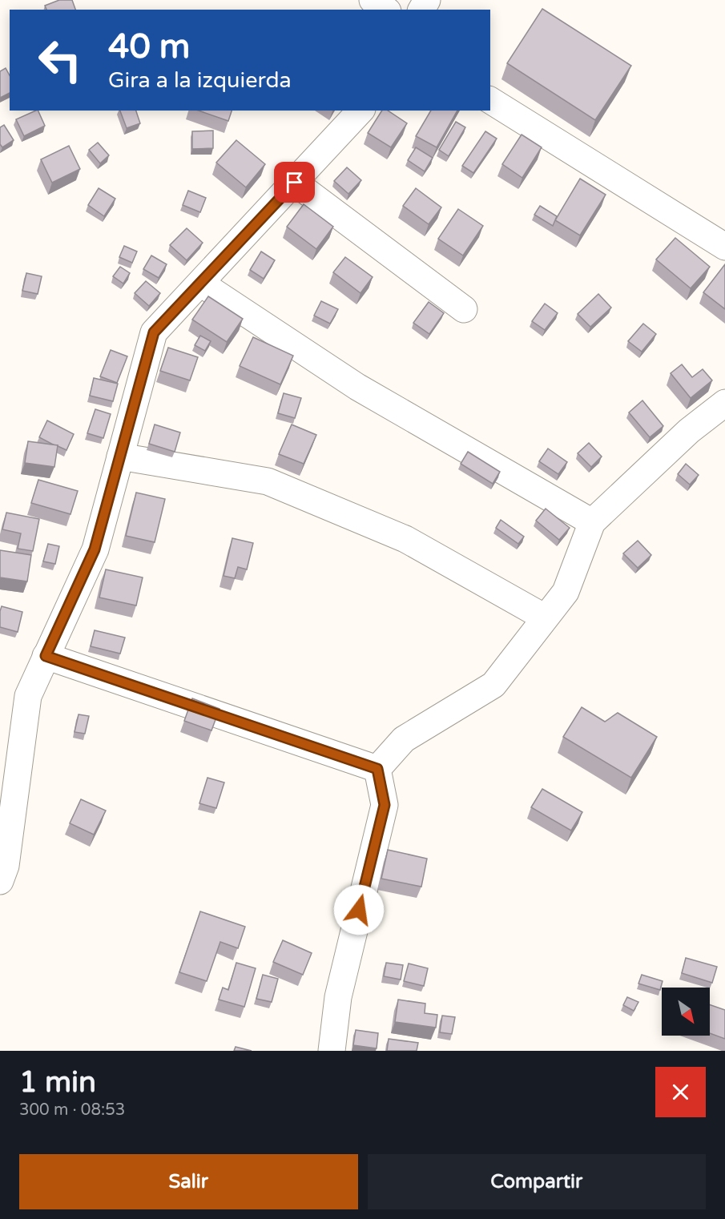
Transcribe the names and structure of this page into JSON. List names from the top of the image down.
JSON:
{
  "north": "bottom right",
  "page": {
    "turn": ["40 m", "Gira a la izquierda"],
    "heading": ["1 min", "300 m · 08:53"],
    "buttons": ["Salir", "Compartir"]
  }
}
